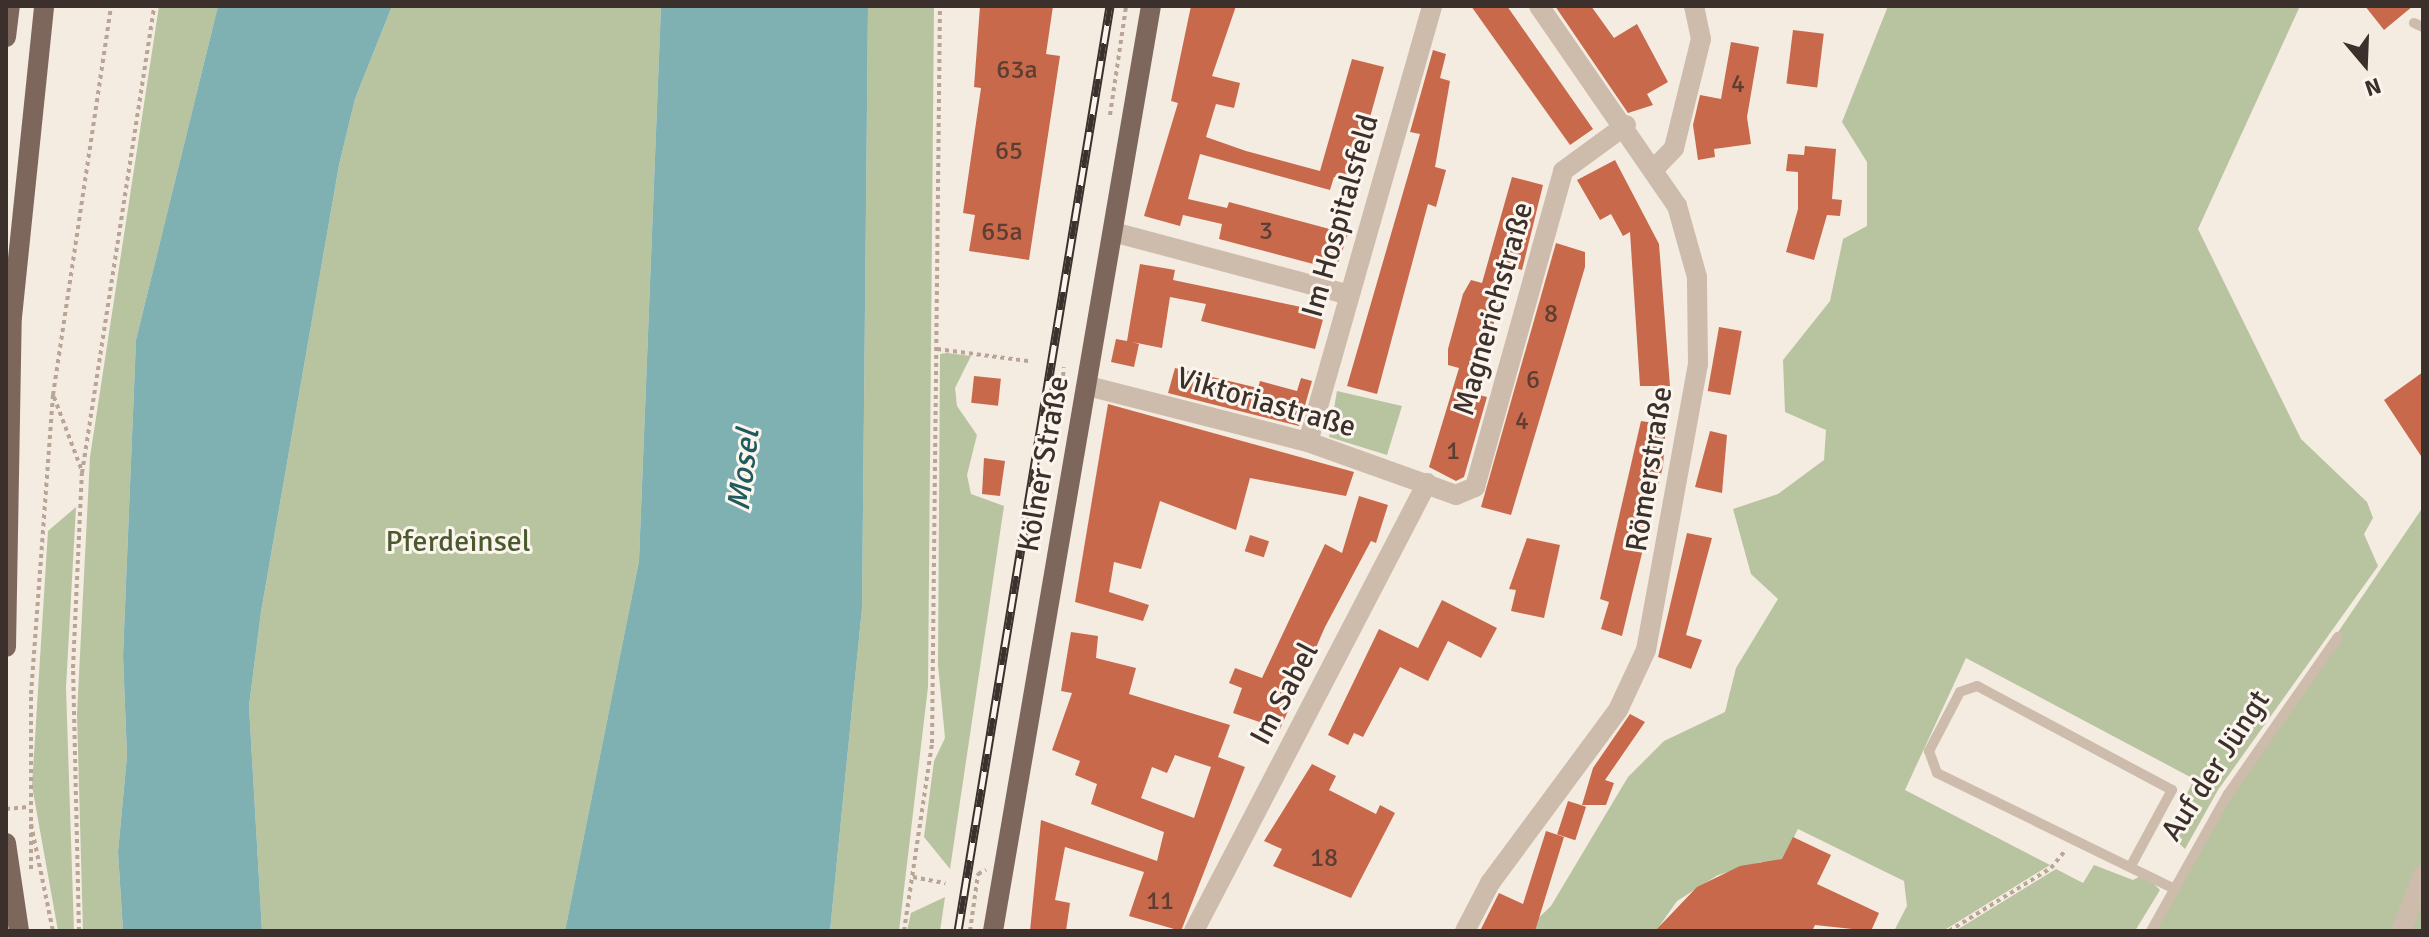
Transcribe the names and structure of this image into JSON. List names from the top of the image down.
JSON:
{
  "streets": {
    "main road": ["Kölner Straße"],
    "street": [
      "Im Hospitalsfeld",
      "Magnerichstraße",
      "Viktoriastraße",
      "Römerstraße",
      "Im Sabel"
    ],
    "lane": ["Auf der Jüngt"]
  },
  "crossings": [
    ["Im Hospitalsfeld", "Viktoriastraße"],
    ["Magnerichstraße", "Viktoriastraße"],
    ["Magnerichstraße", "Römerstraße"],
    ["Magnerichstraße", "Im Sabel"],
    ["Viktoriastraße", "Kölner Straße"],
    ["Viktoriastraße", "Im Sabel"]
  ],
  "water": ["Mosel"],
  "parks": ["Pferdeinsel"],
  "house_numbers": [
    "63a",
    "4",
    "65",
    "3",
    "65a",
    "8",
    "6",
    "4",
    "1",
    "18",
    "11"
  ],
  "north": "bottom"
}
